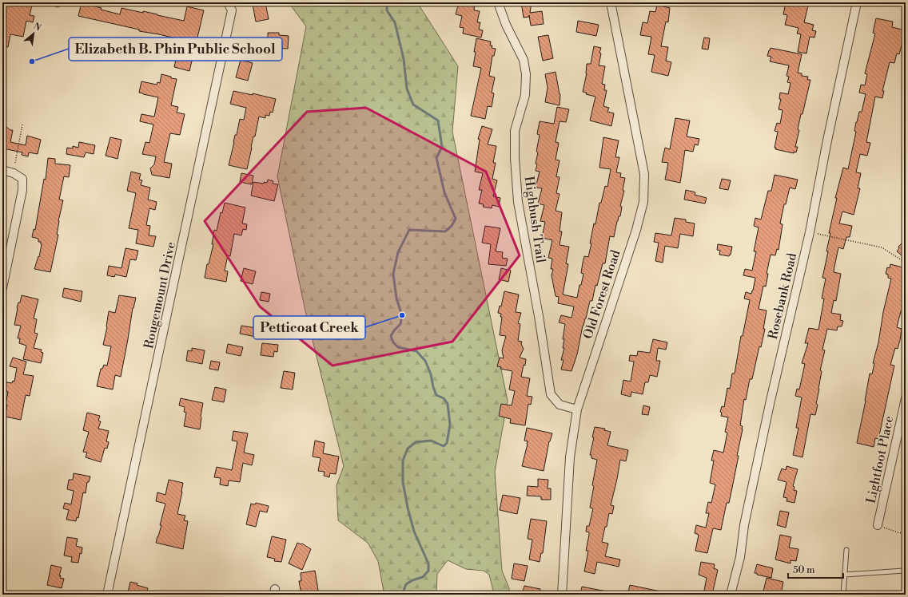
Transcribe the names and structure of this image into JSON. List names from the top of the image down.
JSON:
{
  "streets": {
    "street": [
      "Highbush Trail",
      "Old Forest Road",
      "Rougemount Drive",
      "Rosebank Road",
      "Lightfoot Place"
    ]
  },
  "crossings": [
    ["Highbush Trail", "Old Forest Road"]
  ],
  "places": ["Elizabeth B. Phin Public School", "Petticoat Creek"],
  "scale_bar": "50 m",
  "north": "top right"
}
